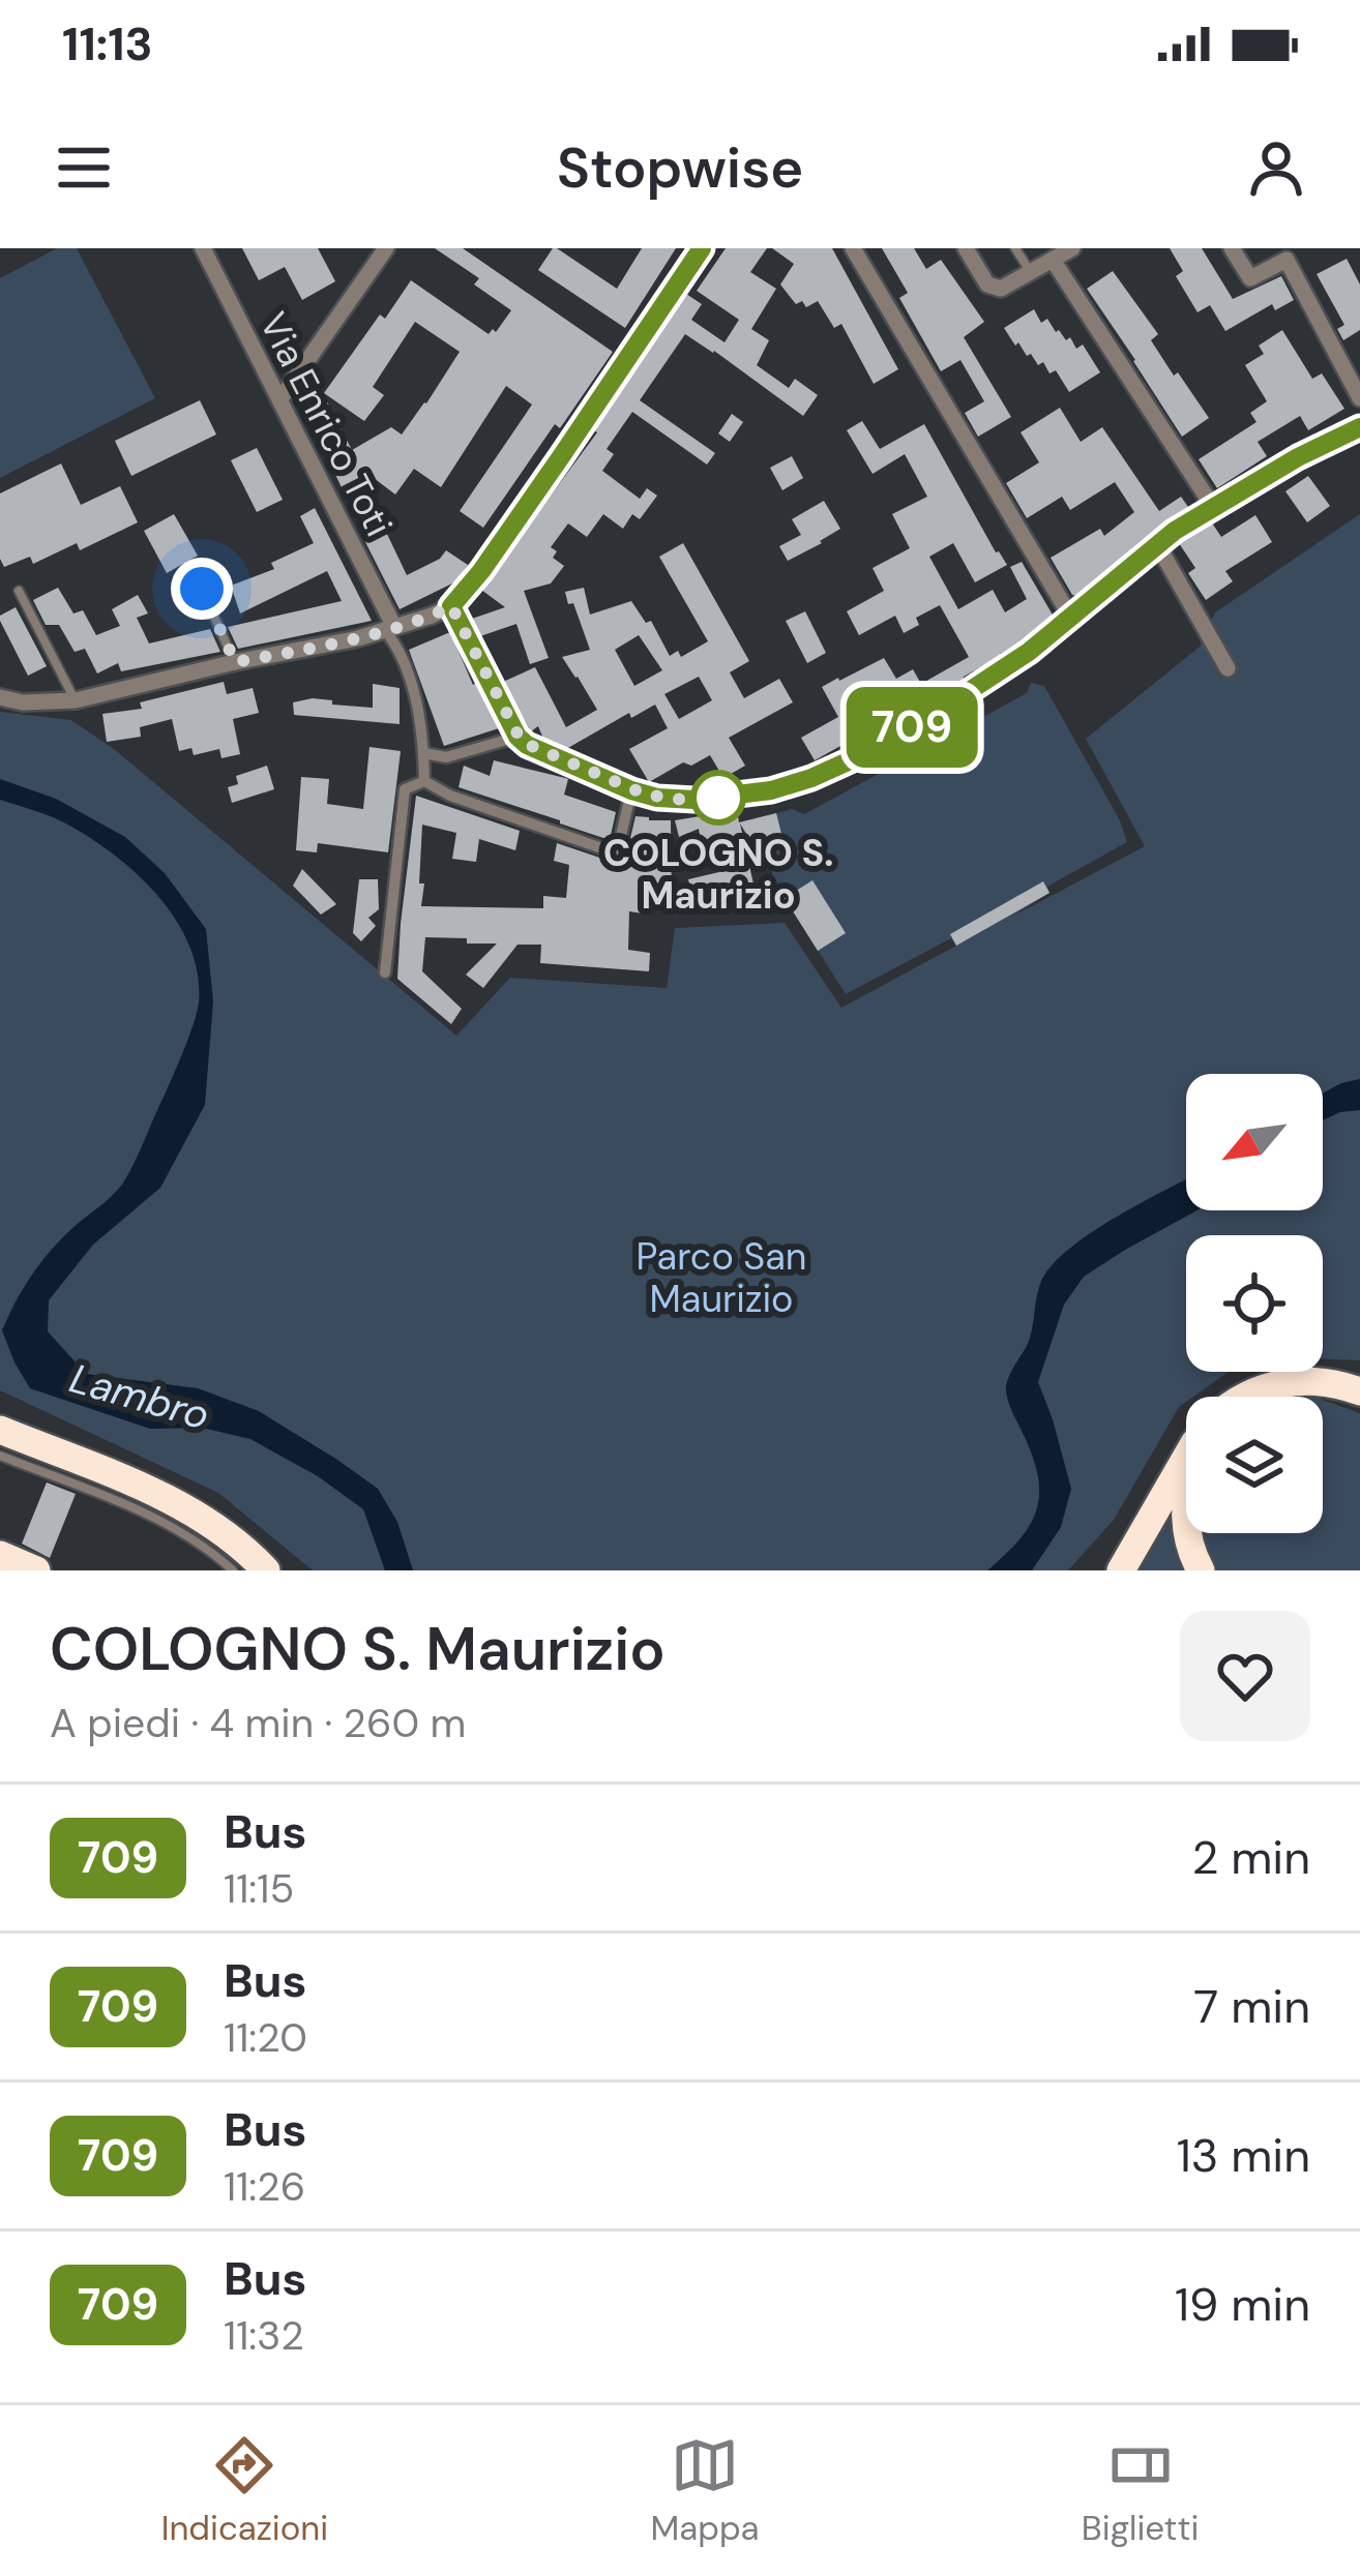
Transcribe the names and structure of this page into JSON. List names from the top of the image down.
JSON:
{
  "streets": {
    "street": ["Via Enrico Toti"]
  },
  "water": ["Lambro"],
  "parks": ["Parco San Maurizio"],
  "places": ["COLOGNO S. Maurizio"],
  "lines": ["bus line 709"],
  "north": "bottom left",
  "page": {
    "status": "11:13",
    "header": "Stopwise",
    "on_map": "709",
    "heading": ["COLOGNO S. Maurizio", "A piedi · 4 min · 260 m"],
    "list": [
      {
        "mark": "709",
        "name": "Bus",
        "note": "11:15",
        "value": "2 min"
      },
      {
        "mark": "709",
        "name": "Bus",
        "note": "11:20",
        "value": "7 min"
      },
      {
        "mark": "709",
        "name": "Bus",
        "note": "11:26",
        "value": "13 min"
      },
      {
        "mark": "709",
        "name": "Bus",
        "note": "11:32",
        "value": "19 min"
      }
    ],
    "tabs": ["Indicazioni", "Mappa", "Biglietti"]
  }
}
